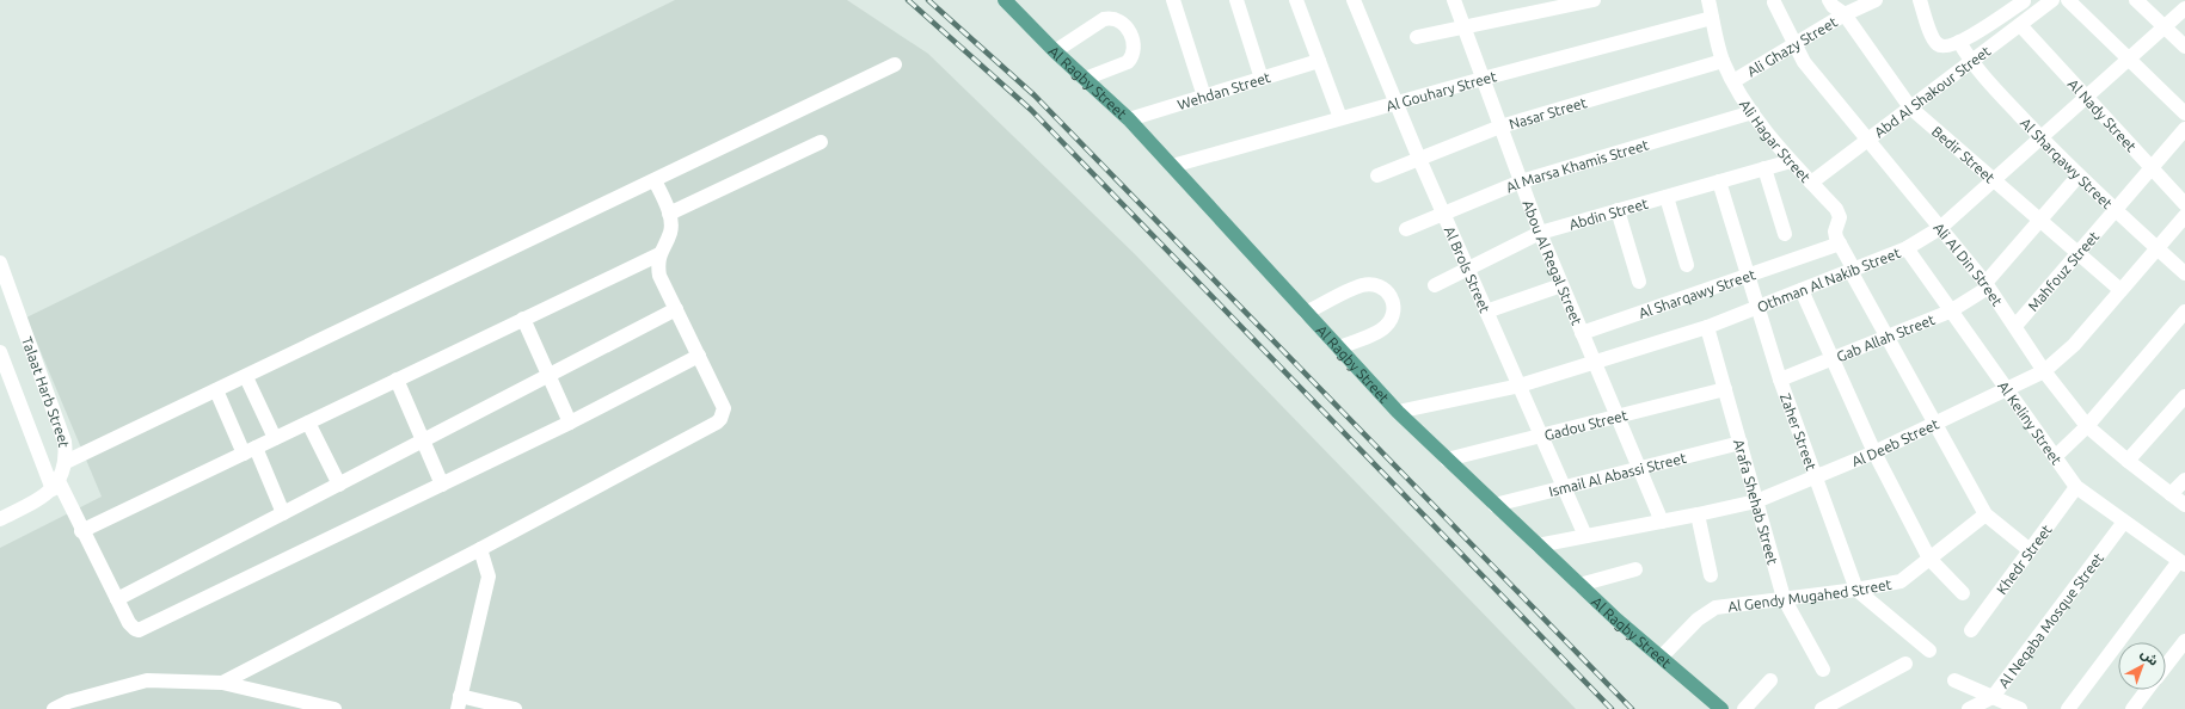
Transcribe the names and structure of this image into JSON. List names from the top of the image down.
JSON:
{
  "streets": {
    "main road": ["Al Ragby Street"],
    "street": [
      "Ali Ghazy Street",
      "Wehdan Street",
      "Al Gouhary Street",
      "Abd Al Shakour Street",
      "Nasar Street",
      "Al Nady Street",
      "Ali Hagar Street",
      "Bedir Street",
      "Al Sharqawy Street",
      "Al Marsa Khamis Street",
      "Abdin Street",
      "Abou Al Regal Street",
      "Ali Al Din Street",
      "Al Brols Street",
      "Mahfouz Street",
      "Othman Al Nakib Street",
      "Gab Allah Street",
      "Talaat Harb Street",
      "Al Keliny Street",
      "Gadou Street",
      "Zaher Street",
      "Al Deeb Street",
      "Ismail Al Abassi Street",
      "Arafa Shehab Street",
      "Khedr Street",
      "Al Gendy Mugahed Street",
      "Al Neqaba Mosque Street"
    ]
  },
  "crossings": [
    ["Ali Ghazy Street", "Ali Hagar Street"],
    ["Ali Ghazy Street", "Bedir Street"],
    ["Ali Ghazy Street", "Ali Al Din Street"],
    ["Al Ragby Street", "Wehdan Street"],
    ["Al Ragby Street", "Al Gouhary Street"],
    ["Al Ragby Street", "Othman Al Nakib Street"],
    ["Al Ragby Street", "Gadou Street"],
    ["Al Ragby Street", "Al Deeb Street"],
    ["Al Ragby Street", "Ismail Al Abassi Street"],
    ["Al Ragby Street", "Al Gendy Mugahed Street"],
    ["Al Gouhary Street", "Ali Hagar Street"],
    ["Al Gouhary Street", "Abou Al Regal Street"],
    ["Al Gouhary Street", "Al Brols Street"],
    ["Abd Al Shakour Street", "Al Nady Street"],
    ["Abd Al Shakour Street", "Ali Hagar Street"],
    ["Abd Al Shakour Street", "Bedir Street"],
    ["Abd Al Shakour Street", "Al Sharqawy Street"],
    ["Abd Al Shakour Street", "Ali Al Din Street"],
    ["Nasar Street", "Ali Hagar Street"],
    ["Nasar Street", "Abou Al Regal Street"],
    ["Nasar Street", "Al Brols Street"],
    ["Al Nady Street", "Mahfouz Street"],
    ["Al Nady Street", "Othman Al Nakib Street"],
    ["Ali Hagar Street", "Al Sharqawy Street"],
    ["Ali Hagar Street", "Al Marsa Khamis Street"],
    ["Ali Hagar Street", "Abdin Street"],
    ["Ali Hagar Street", "Othman Al Nakib Street"],
    ["Ali Hagar Street", "Gab Allah Street"],
    ["Ali Hagar Street", "Al Deeb Street"],
    ["Ali Hagar Street", "Al Gendy Mugahed Street"],
    ["Bedir Street", "Mahfouz Street"],
    ["Bedir Street", "Othman Al Nakib Street"],
    ["Bedir Street", "Gab Allah Street"],
    ["Bedir Street", "Al Deeb Street"],
    ["Al Sharqawy Street", "Abou Al Regal Street"],
    ["Al Sharqawy Street", "Mahfouz Street"],
    ["Al Sharqawy Street", "Othman Al Nakib Street"],
    ["Al Sharqawy Street", "Gab Allah Street"],
    ["Al Sharqawy Street", "Zaher Street"],
    ["Al Sharqawy Street", "Al Deeb Street"],
    ["Al Marsa Khamis Street", "Abou Al Regal Street"],
    ["Al Marsa Khamis Street", "Al Brols Street"],
    ["Abdin Street", "Abou Al Regal Street"],
    ["Abdin Street", "Al Brols Street"],
    ["Abdin Street", "Zaher Street"],
    ["Abou Al Regal Street", "Othman Al Nakib Street"],
    ["Abou Al Regal Street", "Gadou Street"],
    ["Abou Al Regal Street", "Al Deeb Street"],
    ["Abou Al Regal Street", "Ismail Al Abassi Street"],
    ["Ali Al Din Street", "Mahfouz Street"],
    ["Ali Al Din Street", "Othman Al Nakib Street"],
    ["Ali Al Din Street", "Gab Allah Street"],
    ["Ali Al Din Street", "Al Deeb Street"],
    ["Al Brols Street", "Othman Al Nakib Street"],
    ["Al Brols Street", "Gadou Street"],
    ["Al Brols Street", "Al Deeb Street"],
    ["Al Brols Street", "Ismail Al Abassi Street"],
    ["Othman Al Nakib Street", "Al Keliny Street"],
    ["Othman Al Nakib Street", "Zaher Street"],
    ["Othman Al Nakib Street", "Arafa Shehab Street"],
    ["Gab Allah Street", "Al Keliny Street"],
    ["Gab Allah Street", "Zaher Street"],
    ["Al Keliny Street", "Al Deeb Street"],
    ["Al Keliny Street", "Khedr Street"],
    ["Al Keliny Street", "Al Neqaba Mosque Street"],
    ["Gadou Street", "Arafa Shehab Street"],
    ["Zaher Street", "Al Deeb Street"],
    ["Zaher Street", "Al Gendy Mugahed Street"],
    ["Al Deeb Street", "Arafa Shehab Street"],
    ["Ismail Al Abassi Street", "Arafa Shehab Street"],
    ["Arafa Shehab Street", "Al Gendy Mugahed Street"]
  ],
  "north": "top right"
}
